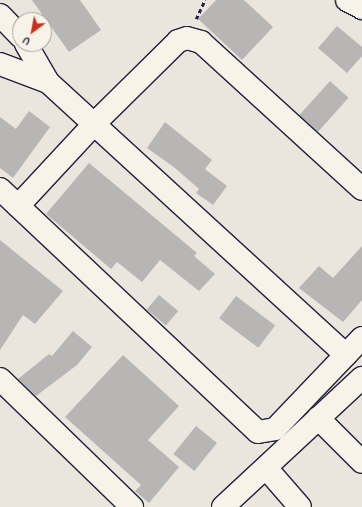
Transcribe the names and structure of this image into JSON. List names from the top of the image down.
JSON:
{
  "north": "bottom left"
}
